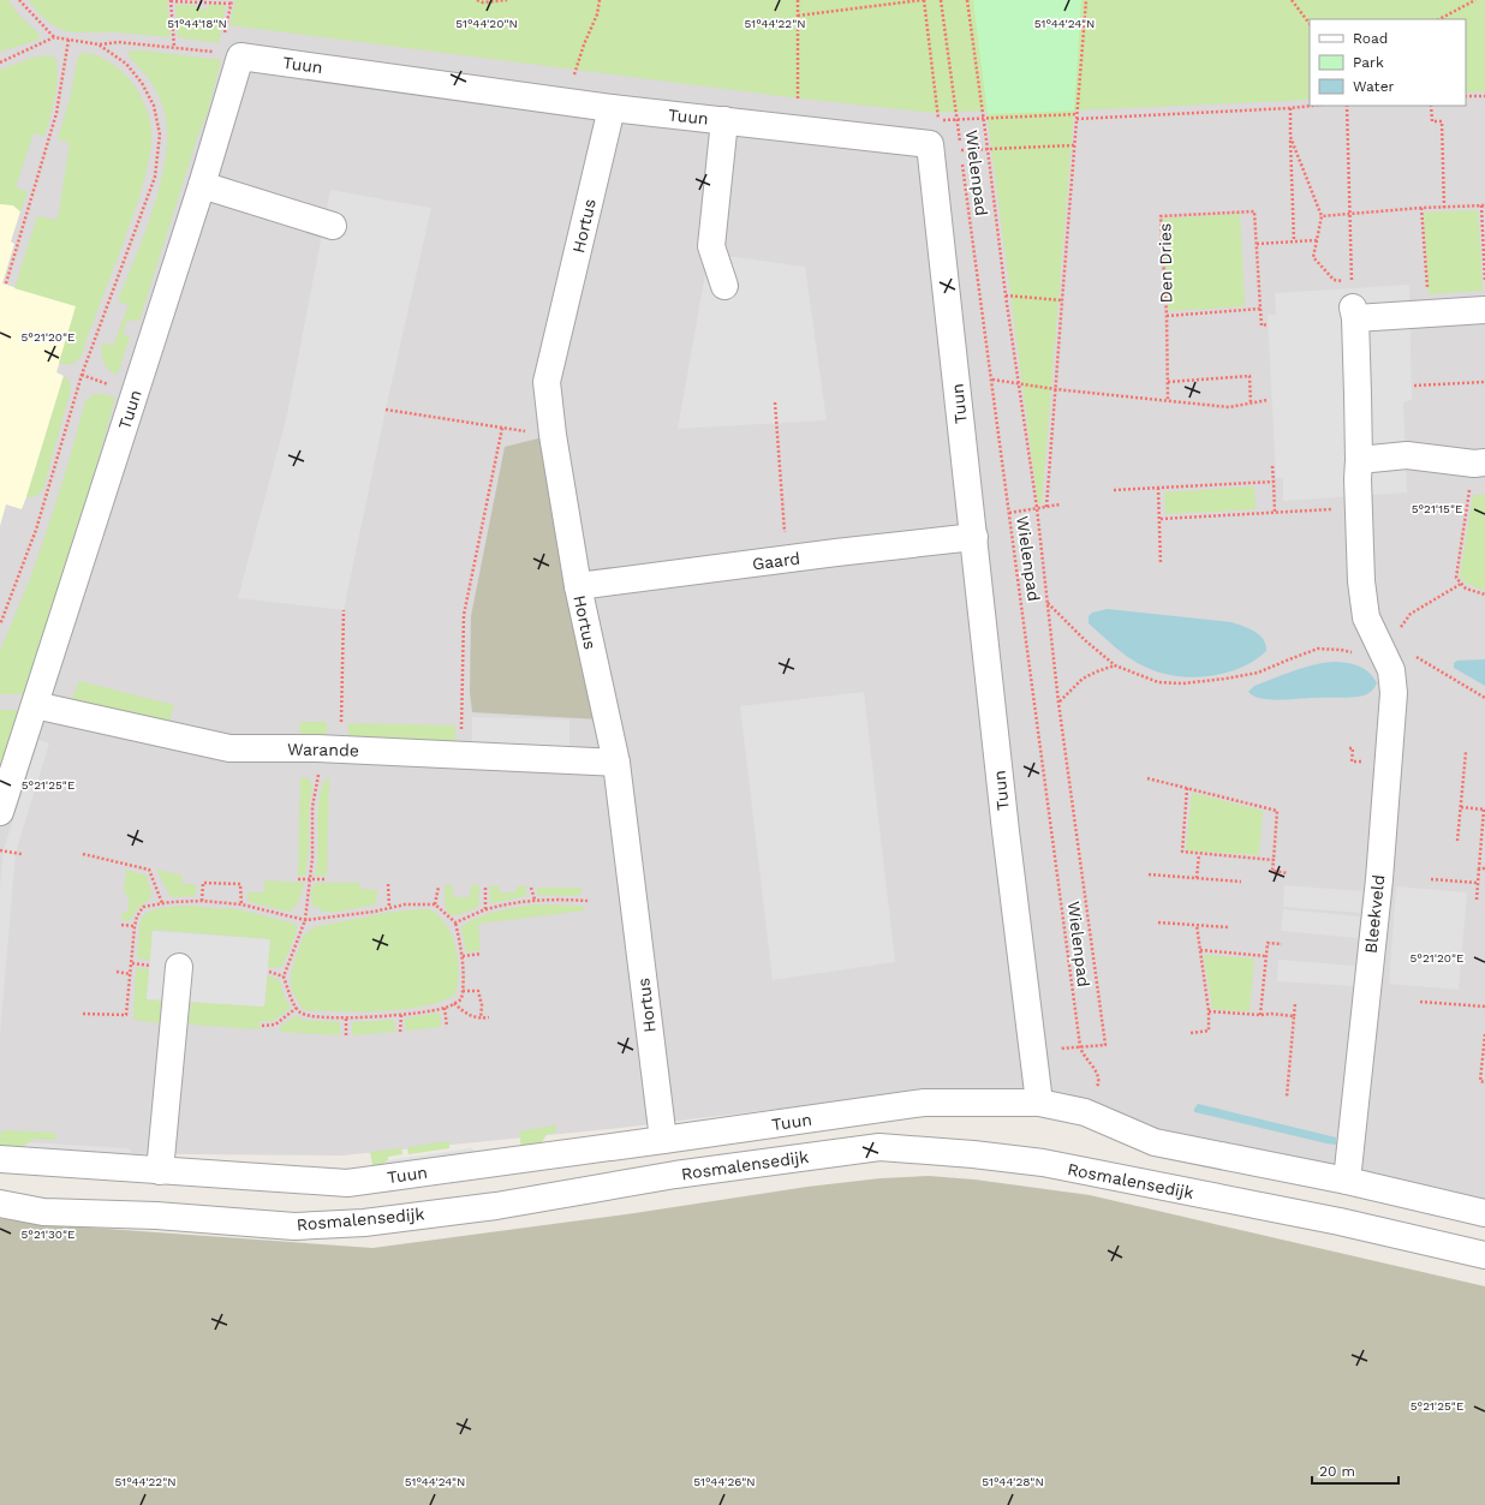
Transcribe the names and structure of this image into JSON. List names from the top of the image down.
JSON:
{
  "streets": {
    "street": [
      "Tuun",
      "Hortus",
      "Gaard",
      "Warande",
      "Bleekveld",
      "Rosmalensedijk"
    ],
    "path": ["Wielenpad", "Den Dries"]
  },
  "crossings": [
    ["Tuun", "Hortus"],
    ["Tuun", "Gaard"],
    ["Tuun", "Warande"],
    ["Hortus", "Gaard"],
    ["Hortus", "Warande"]
  ],
  "legend": ["Road", "Park", "Water"],
  "scale_bar": "20 m",
  "coordinates": [
    "51°44'18\"N",
    "51°44'20\"N",
    "51°44'22\"N",
    "51°44'24\"N",
    "5°21'20\"E",
    "5°21'15\"E",
    "5°21'25\"E",
    "5°21'30\"E",
    "51°44'26\"N",
    "51°44'28\"N"
  ]
}
